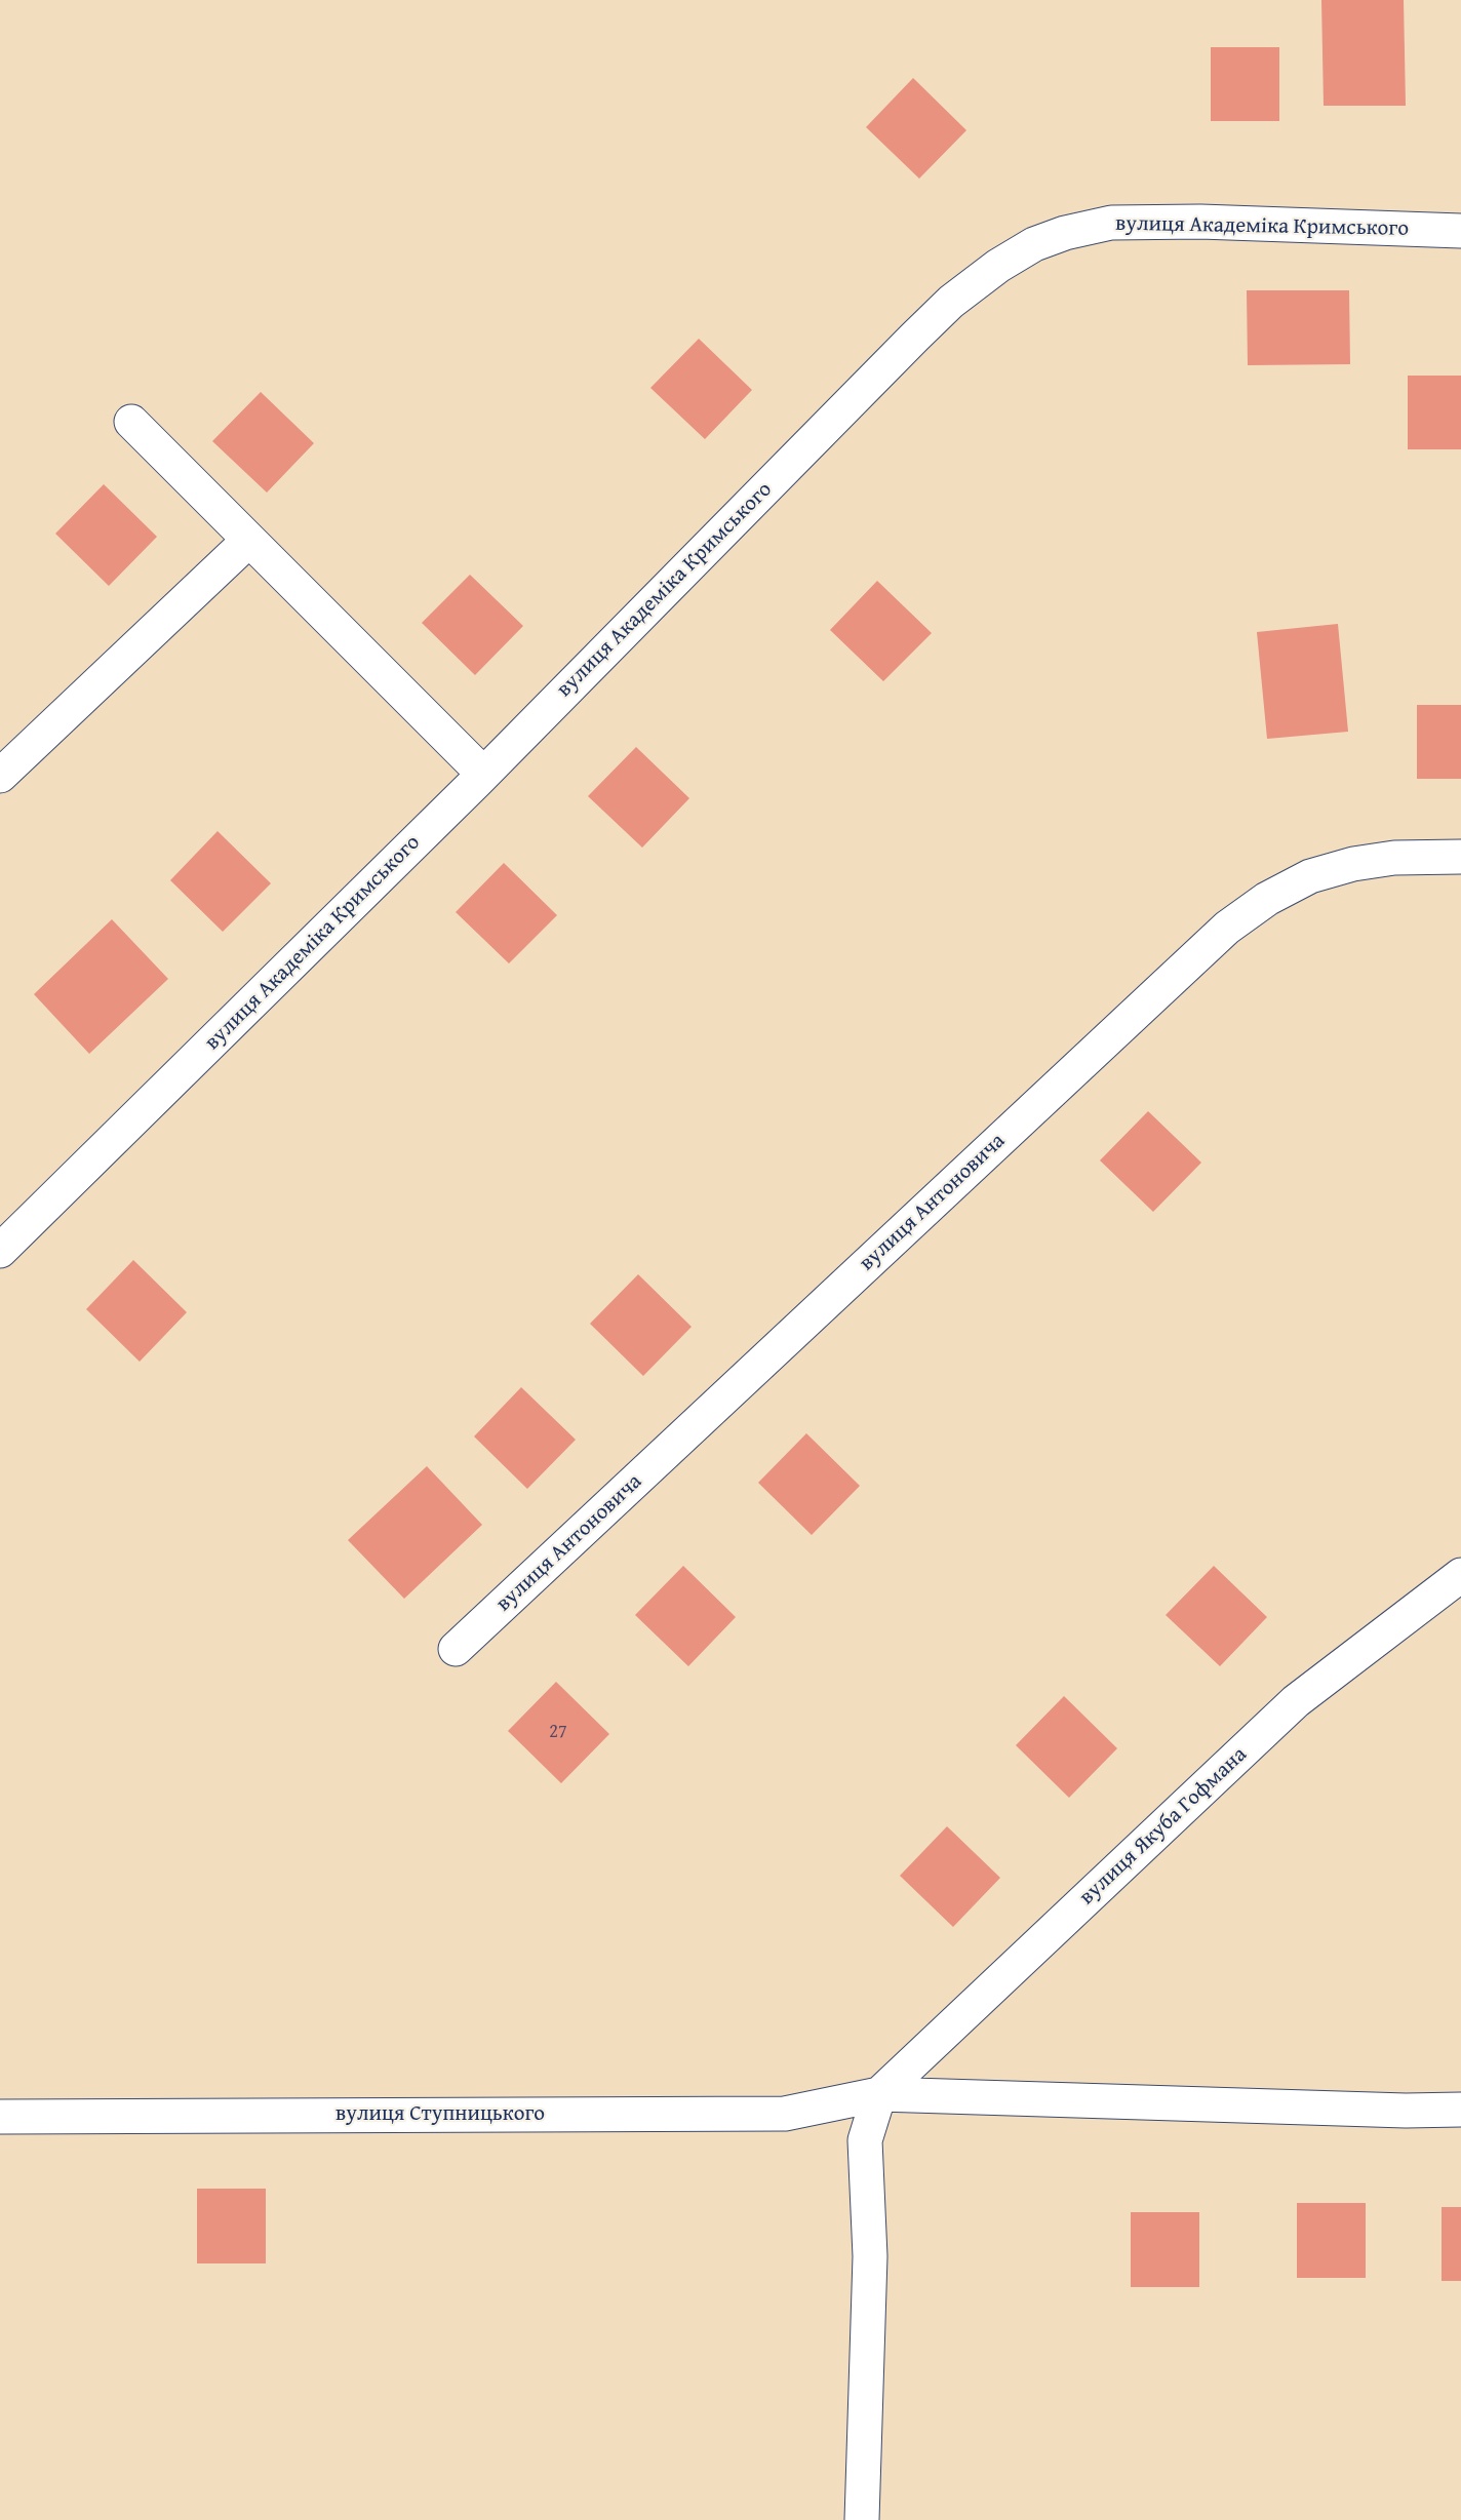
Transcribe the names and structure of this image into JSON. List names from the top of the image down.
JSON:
{
  "streets": {
    "street": [
      "вулиця Академіка Кримського",
      "вулиця Антоновича",
      "вулиця Якуба Гофмана",
      "вулиця Ступницького"
    ]
  },
  "crossings": [
    ["вулиця Якуба Гофмана", "вулиця Ступницького"]
  ],
  "house_numbers": ["27"]
}
